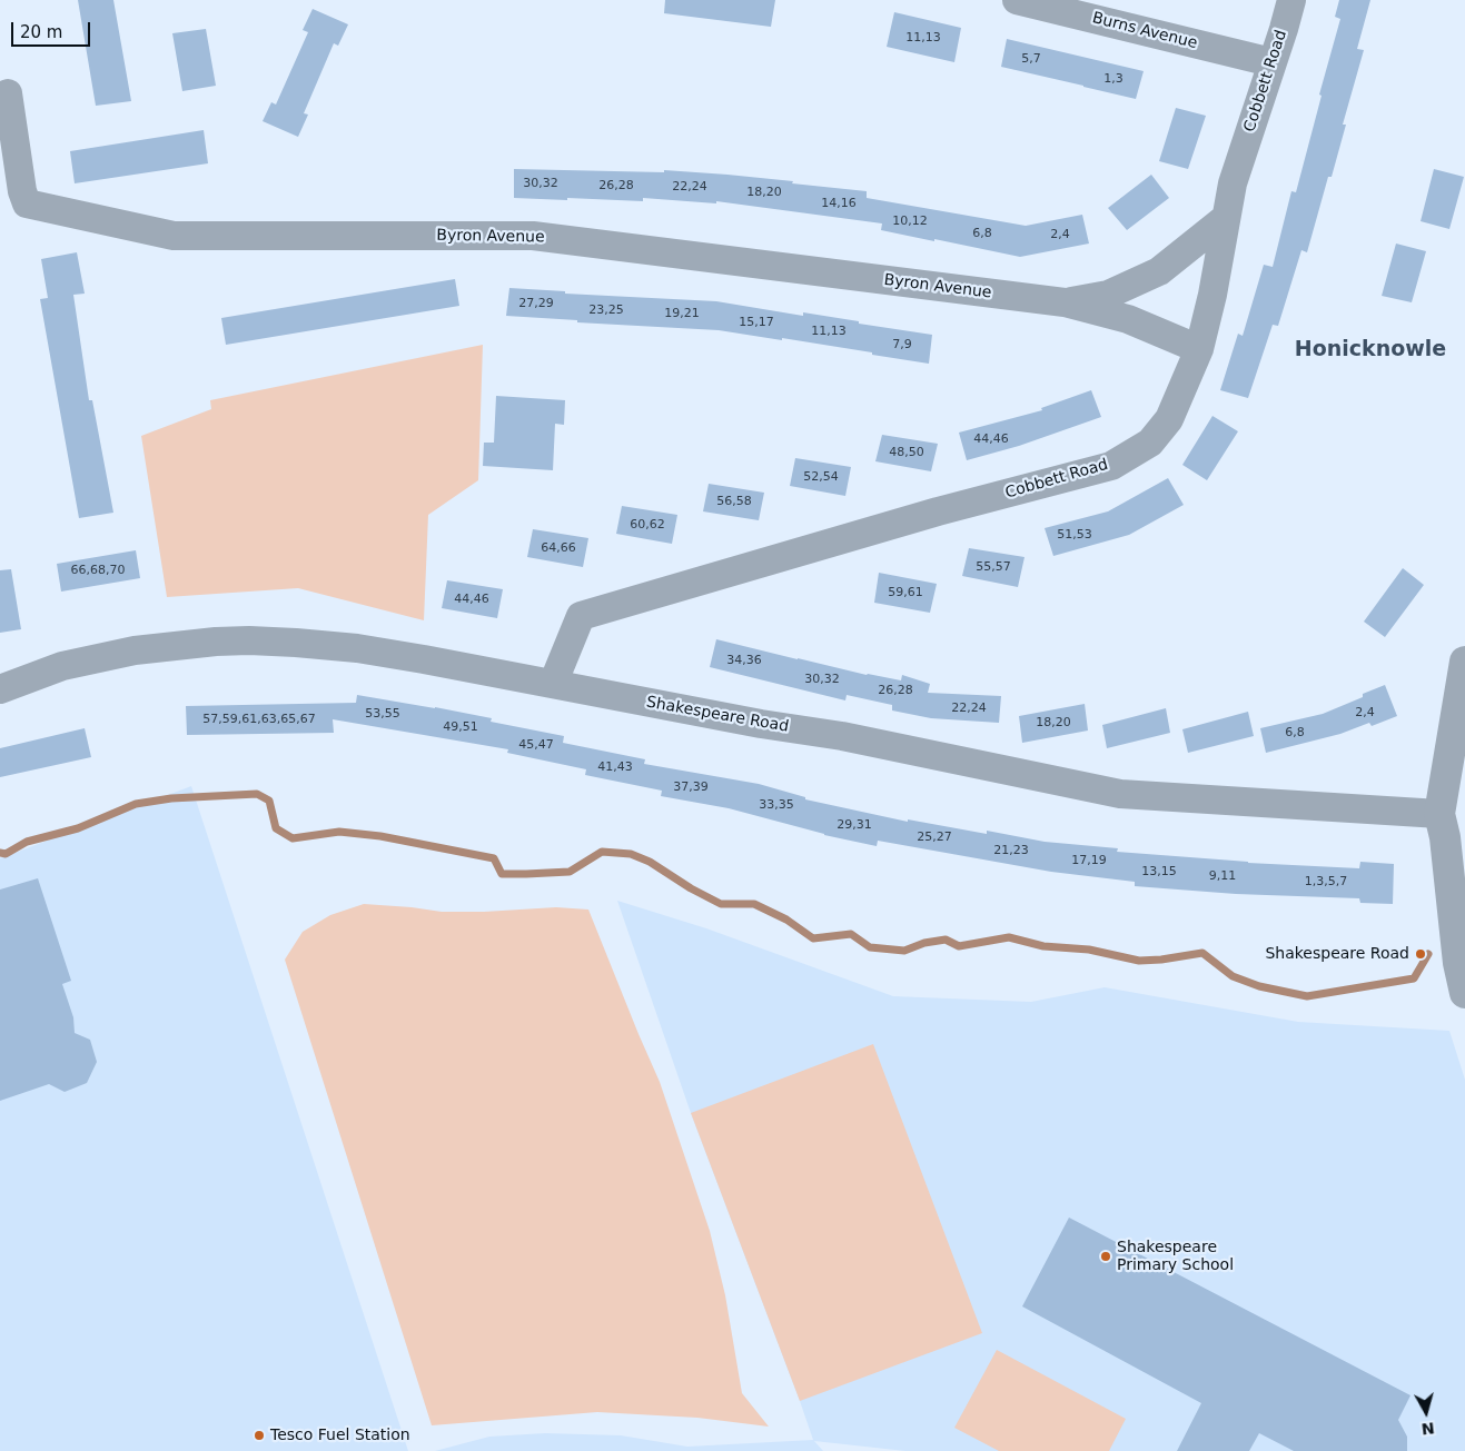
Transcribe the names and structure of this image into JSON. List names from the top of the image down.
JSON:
{
  "streets": {
    "street": [
      "Burns Avenue",
      "Cobbett Road",
      "Byron Avenue",
      "Shakespeare Road"
    ]
  },
  "crossings": [
    ["Burns Avenue", "Cobbett Road"],
    ["Cobbett Road", "Byron Avenue"],
    ["Cobbett Road", "Shakespeare Road"]
  ],
  "districts": ["Honicknowle"],
  "places": ["Shakespeare Road", "Shakespeare Primary School", "Tesco Fuel Station"],
  "house_numbers": [
    "11,13",
    "5,7",
    "1,3",
    "30,32",
    "26,28",
    "22,24",
    "18,20",
    "14,16",
    "10,12",
    "6,8",
    "2,4",
    "27,29",
    "23,25",
    "19,21",
    "15,17",
    "11,13",
    "7,9",
    "44,46",
    "48,50",
    "52,54",
    "56,58",
    "60,62",
    "51,53",
    "64,66",
    "55,57",
    "66,68,70",
    "59,61",
    "44,46",
    "34,36",
    "30,32",
    "26,28",
    "22,24",
    "2,4",
    "53,55",
    "57,59,61,63,65,67",
    "18,20",
    "49,51",
    "6,8",
    "45,47",
    "41,43",
    "37,39",
    "33,35",
    "29,31",
    "25,27",
    "21,23",
    "17,19",
    "13,15",
    "9,11",
    "1,3,5,7"
  ],
  "scale_bar": "20 m",
  "north": "bottom"
}
